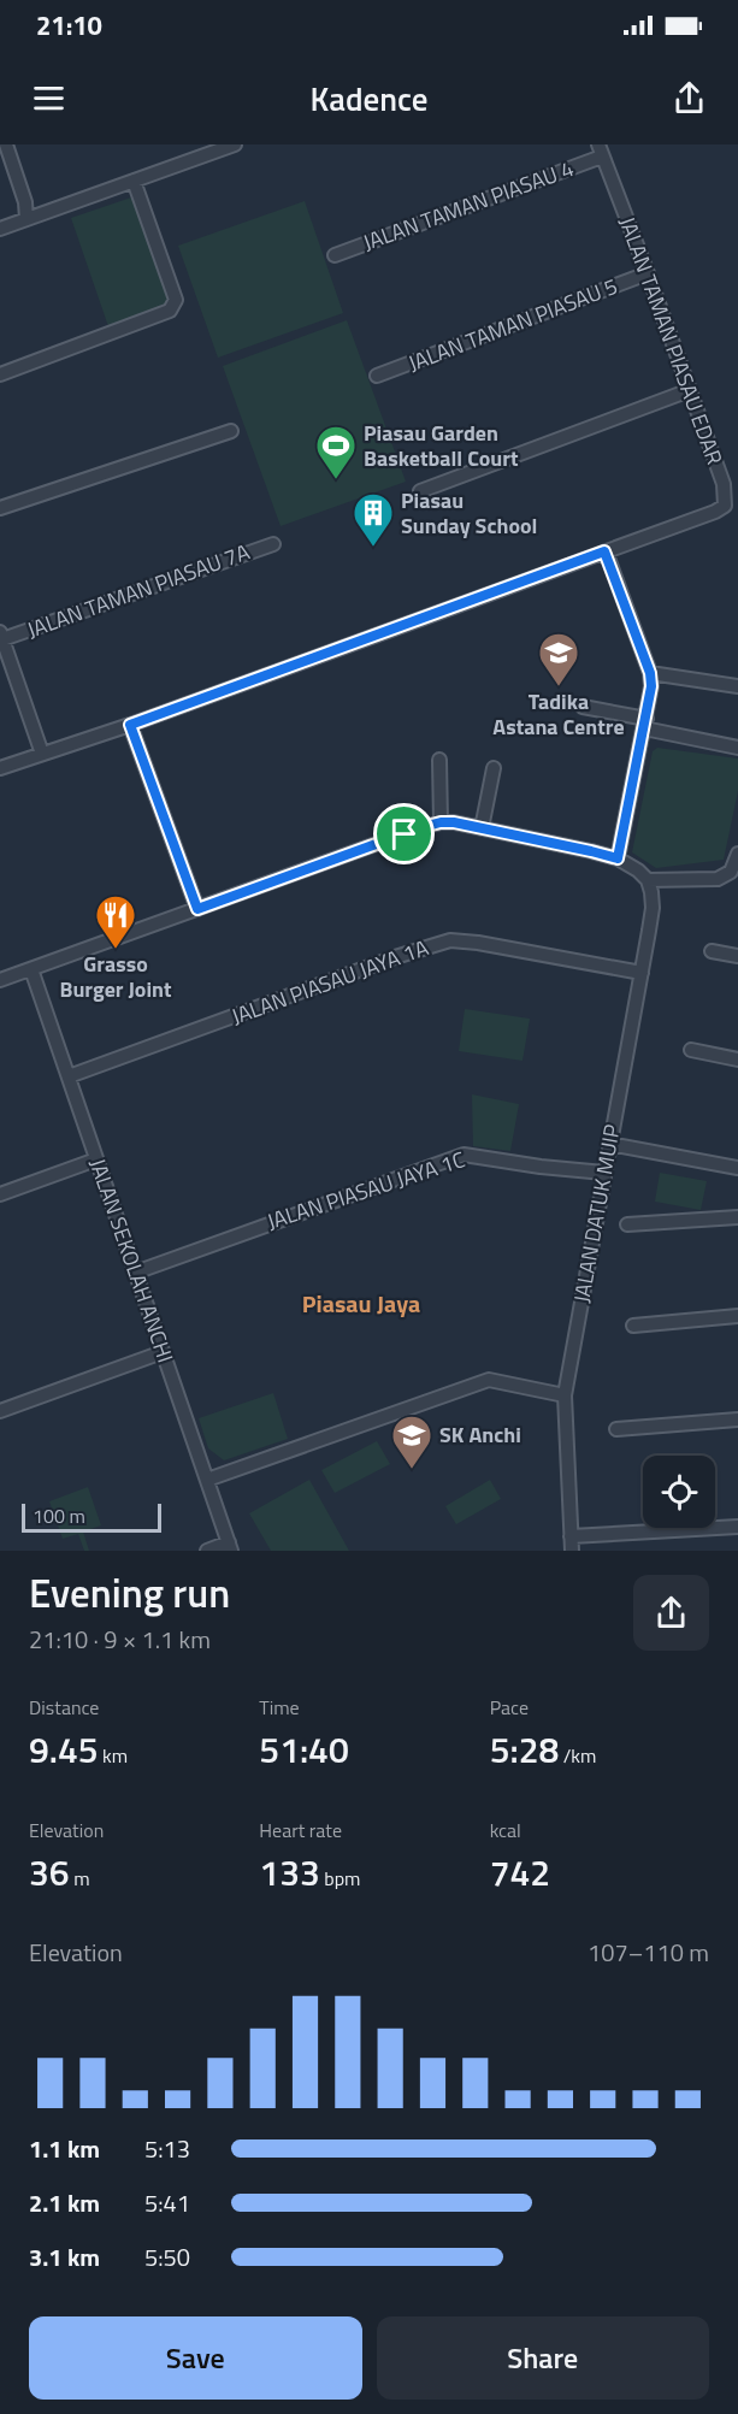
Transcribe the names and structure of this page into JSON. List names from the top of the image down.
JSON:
{
  "streets": {
    "street": [
      "JALAN TAMAN PIASAU 4",
      "JALAN TAMAN PIASAU 5",
      "JALAN TAMAN PIASAU EDAR",
      "JALAN TAMAN PIASAU 7A",
      "JALAN PIASAU JAYA 1A",
      "JALAN PIASAU JAYA 1C",
      "JALAN DATUK MUIP",
      "JALAN SEKOLAH ANCHI"
    ]
  },
  "crossings": [
    ["JALAN TAMAN PIASAU 4", "JALAN TAMAN PIASAU EDAR"],
    ["JALAN TAMAN PIASAU 5", "JALAN TAMAN PIASAU EDAR"],
    ["JALAN PIASAU JAYA 1A", "JALAN DATUK MUIP"],
    ["JALAN PIASAU JAYA 1A", "JALAN SEKOLAH ANCHI"],
    ["JALAN PIASAU JAYA 1C", "JALAN DATUK MUIP"],
    ["JALAN PIASAU JAYA 1C", "JALAN SEKOLAH ANCHI"]
  ],
  "districts": ["Piasau Jaya"],
  "places": {
    "sports": ["Piasau Garden Basketball Court"],
    "building": ["Piasau Sunday School"],
    "school or university": ["Tadika Astana Centre", "SK Anchi"],
    "restaurant": ["Grasso Burger Joint"]
  },
  "scale_bar": "100 m",
  "page": {
    "status": "21:10",
    "header": "Kadence",
    "scale": "100 m",
    "heading": ["Evening run", "21:10 · 9 × 1.1 km"],
    "stats": [
      ["Distance", "9.45 km"],
      ["Time", "51:40"],
      ["Pace", "5:28 /km"],
      ["Elevation", "36 m"],
      ["Heart rate", "133 bpm"],
      ["kcal", "742"]
    ],
    "chart": ["Elevation", "107–110 m"],
    "list": [
      {
        "name": "1.1 km",
        "note": "5:13"
      },
      {
        "name": "2.1 km",
        "note": "5:41"
      },
      {
        "name": "3.1 km",
        "note": "5:50"
      }
    ],
    "buttons": ["Save", "Share"]
  }
}
